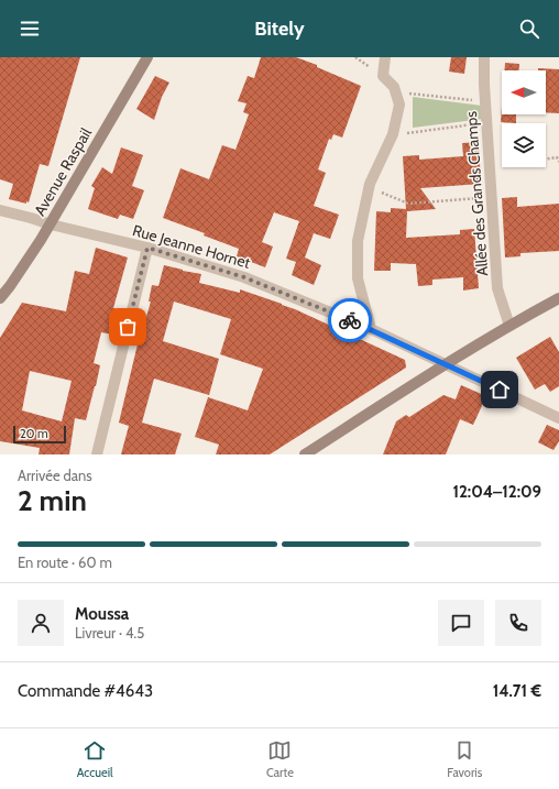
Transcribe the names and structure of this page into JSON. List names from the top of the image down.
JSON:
{
  "streets": {
    "main road": ["Avenue Raspail"],
    "street": ["Allée des Grands Champs", "Rue Jeanne Hornet"]
  },
  "crossings": [
    ["Avenue Raspail", "Rue Jeanne Hornet"]
  ],
  "scale_bar": "20 m",
  "north": "left",
  "page": {
    "header": "Bitely",
    "scale": "20 m",
    "heading": ["2 min", "Arrivée dans", "12:04–12:09"],
    "panel": [
      "Moussa",
      "Livreur · 4.5",
      "Commande #4643",
      "14.71 €"
    ],
    "bar": "En route · 60 m",
    "tabs": ["Accueil", "Carte", "Favoris"]
  }
}
